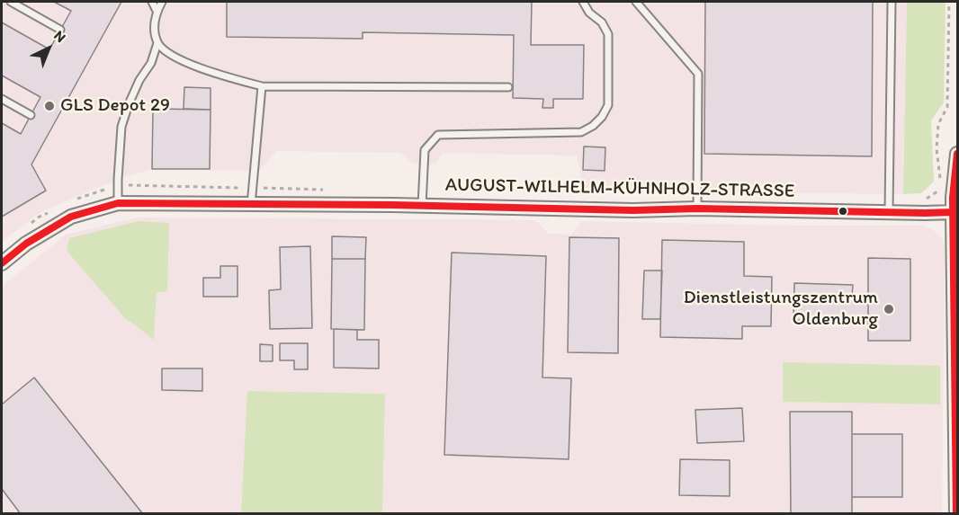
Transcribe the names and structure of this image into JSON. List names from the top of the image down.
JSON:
{
  "streets": {
    "street": ["AUGUST-WILHELM-KÜHNHOLZ-STRASSE"]
  },
  "places": ["GLS Depot 29", "Dienstleistungszentrum Oldenburg"],
  "north": "top right"
}
